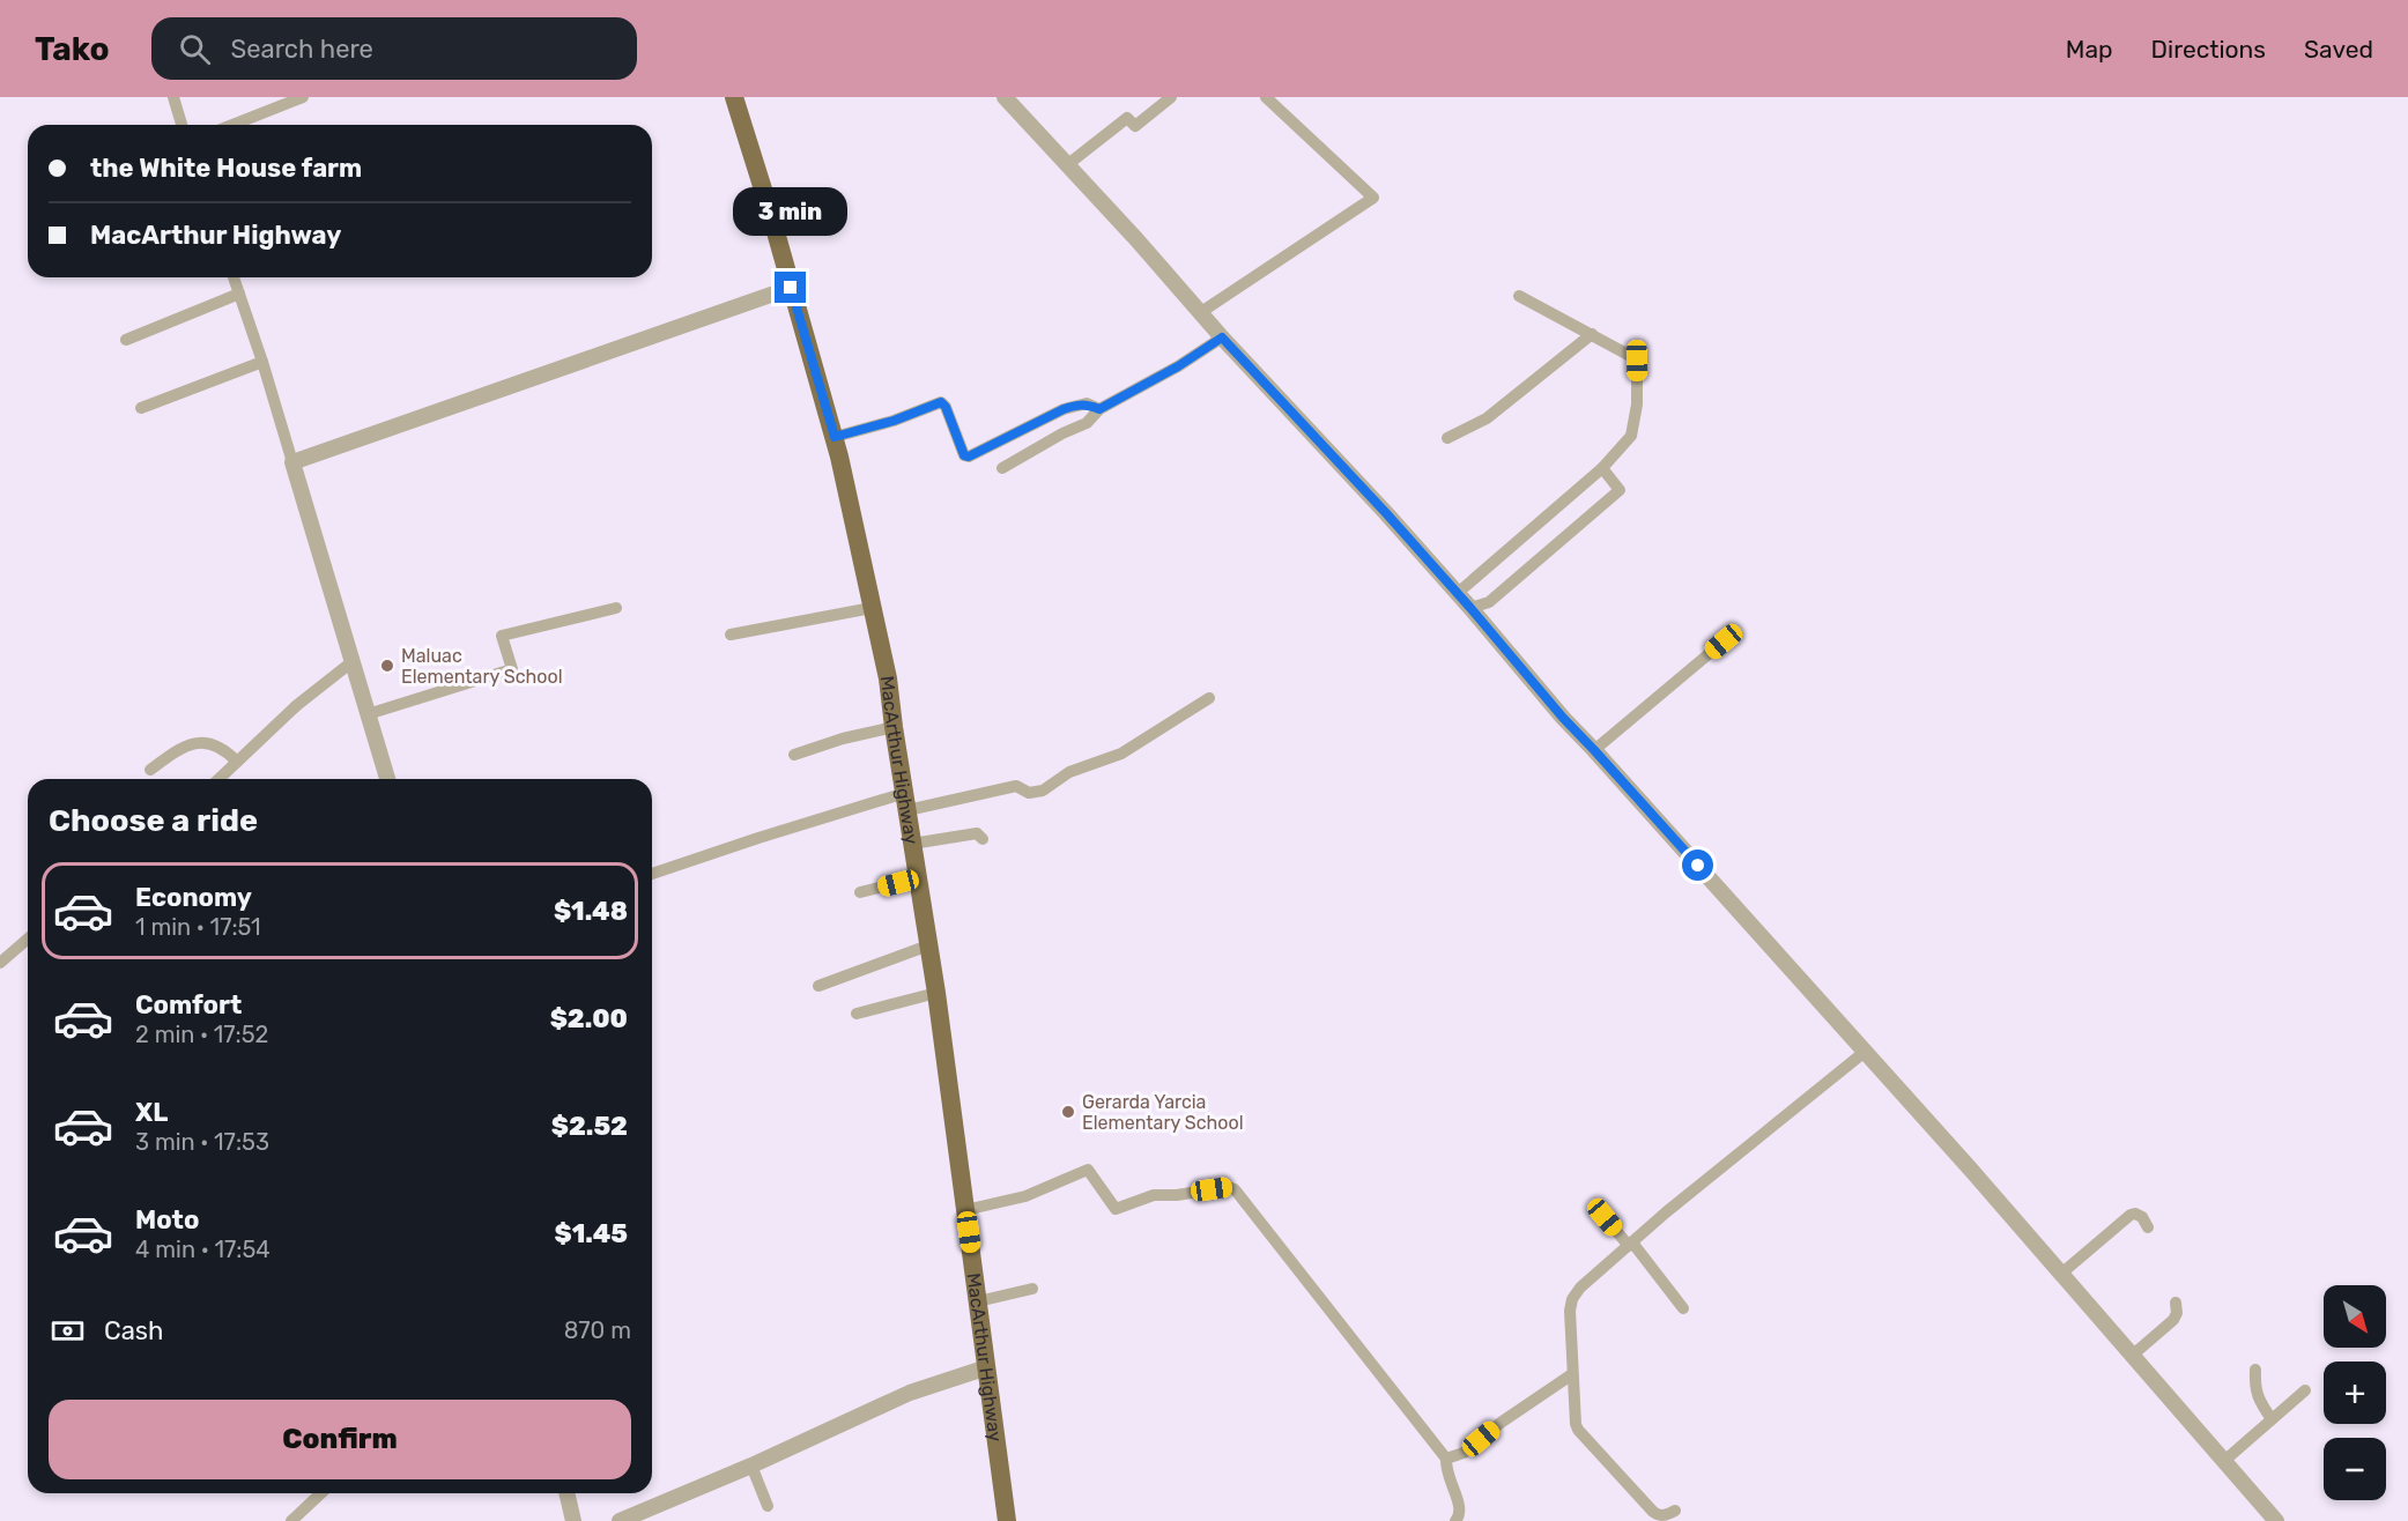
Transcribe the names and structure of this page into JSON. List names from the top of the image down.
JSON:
{
  "streets": {
    "highway": ["MacArthur Highway"]
  },
  "places": ["Maluac Elementary School", "Gerarda Yarcia Elementary School"],
  "north": "bottom right",
  "page": {
    "header": "Tako",
    "search": "Search here",
    "nav": ["Map", "Directions", "Saved"],
    "banner": ["the White House farm", "MacArthur Highway"],
    "bubble": "3 min",
    "heading": "Choose a ride",
    "list": [
      {
        "name": "Economy",
        "note": "1 min · 17:51",
        "value": "$1.48"
      },
      {
        "name": "Comfort",
        "note": "2 min · 17:52",
        "value": "$2.00"
      },
      {
        "name": "XL",
        "note": "3 min · 17:53",
        "value": "$2.52"
      },
      {
        "name": "Moto",
        "note": "4 min · 17:54",
        "value": "$1.45"
      }
    ],
    "map_buttons": ["+", "−"],
    "pay": ["Cash", "870 m"],
    "buttons": "Confirm"
  }
}
